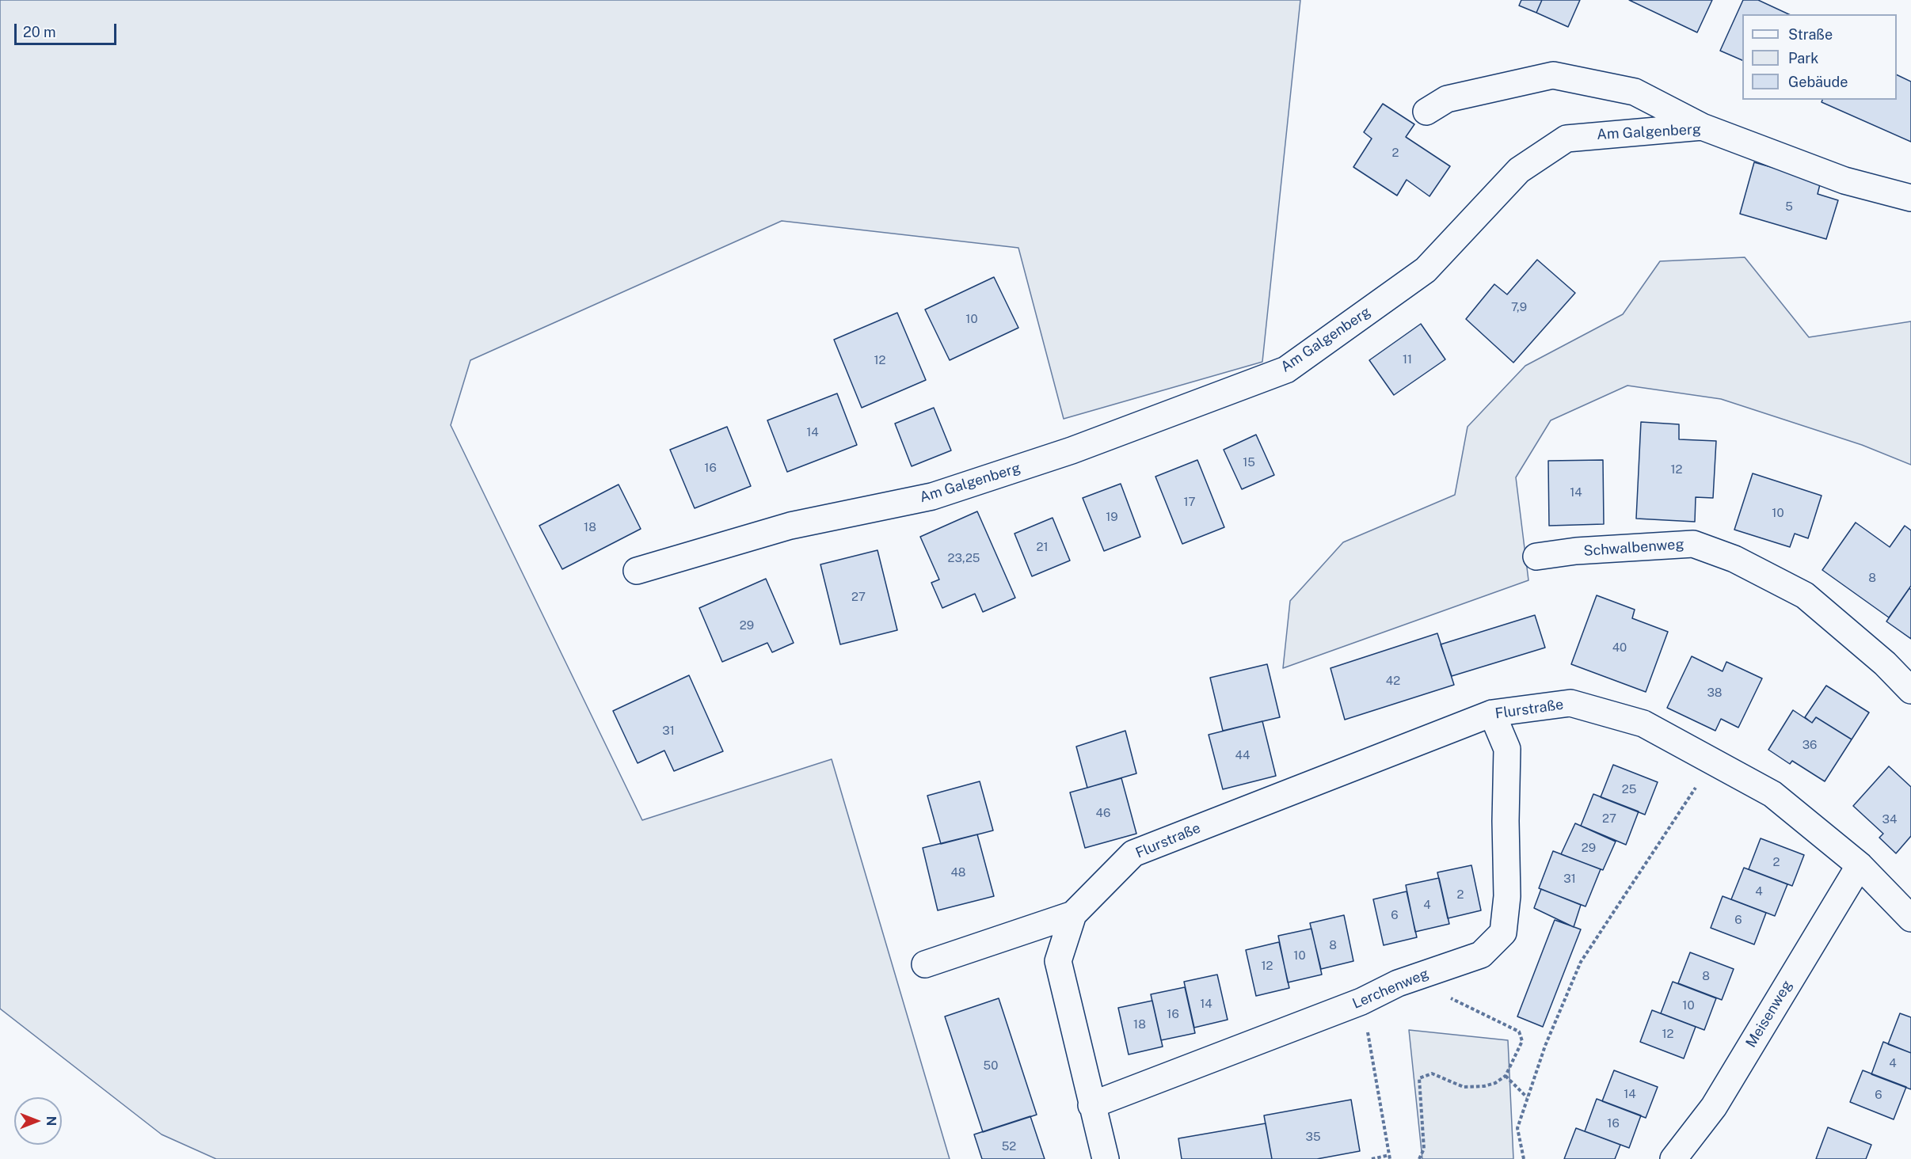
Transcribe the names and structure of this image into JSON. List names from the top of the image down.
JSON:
{
  "streets": {
    "street": [
      "Am Galgenberg",
      "Schwalbenweg",
      "Flurstraße",
      "Lerchenweg",
      "Meisenweg"
    ]
  },
  "crossings": [
    ["Flurstraße", "Lerchenweg"],
    ["Flurstraße", "Meisenweg"]
  ],
  "house_numbers": [
    "2",
    "5",
    "7,9",
    "10",
    "11",
    "12",
    "14",
    "15",
    "16",
    "12",
    "14",
    "17",
    "10",
    "19",
    "18",
    "21",
    "23,25",
    "8",
    "27",
    "29",
    "40",
    "42",
    "38",
    "31",
    "36",
    "44",
    "25",
    "46",
    "27",
    "34",
    "29",
    "2",
    "48",
    "31",
    "4",
    "2",
    "4",
    "6",
    "6",
    "8",
    "10",
    "12",
    "8",
    "14",
    "10",
    "16",
    "18",
    "12",
    "4",
    "50",
    "14",
    "6",
    "16",
    "35",
    "52"
  ],
  "legend": ["Straße", "Park", "Gebäude"],
  "scale_bar": "20 m",
  "north": "right"
}
